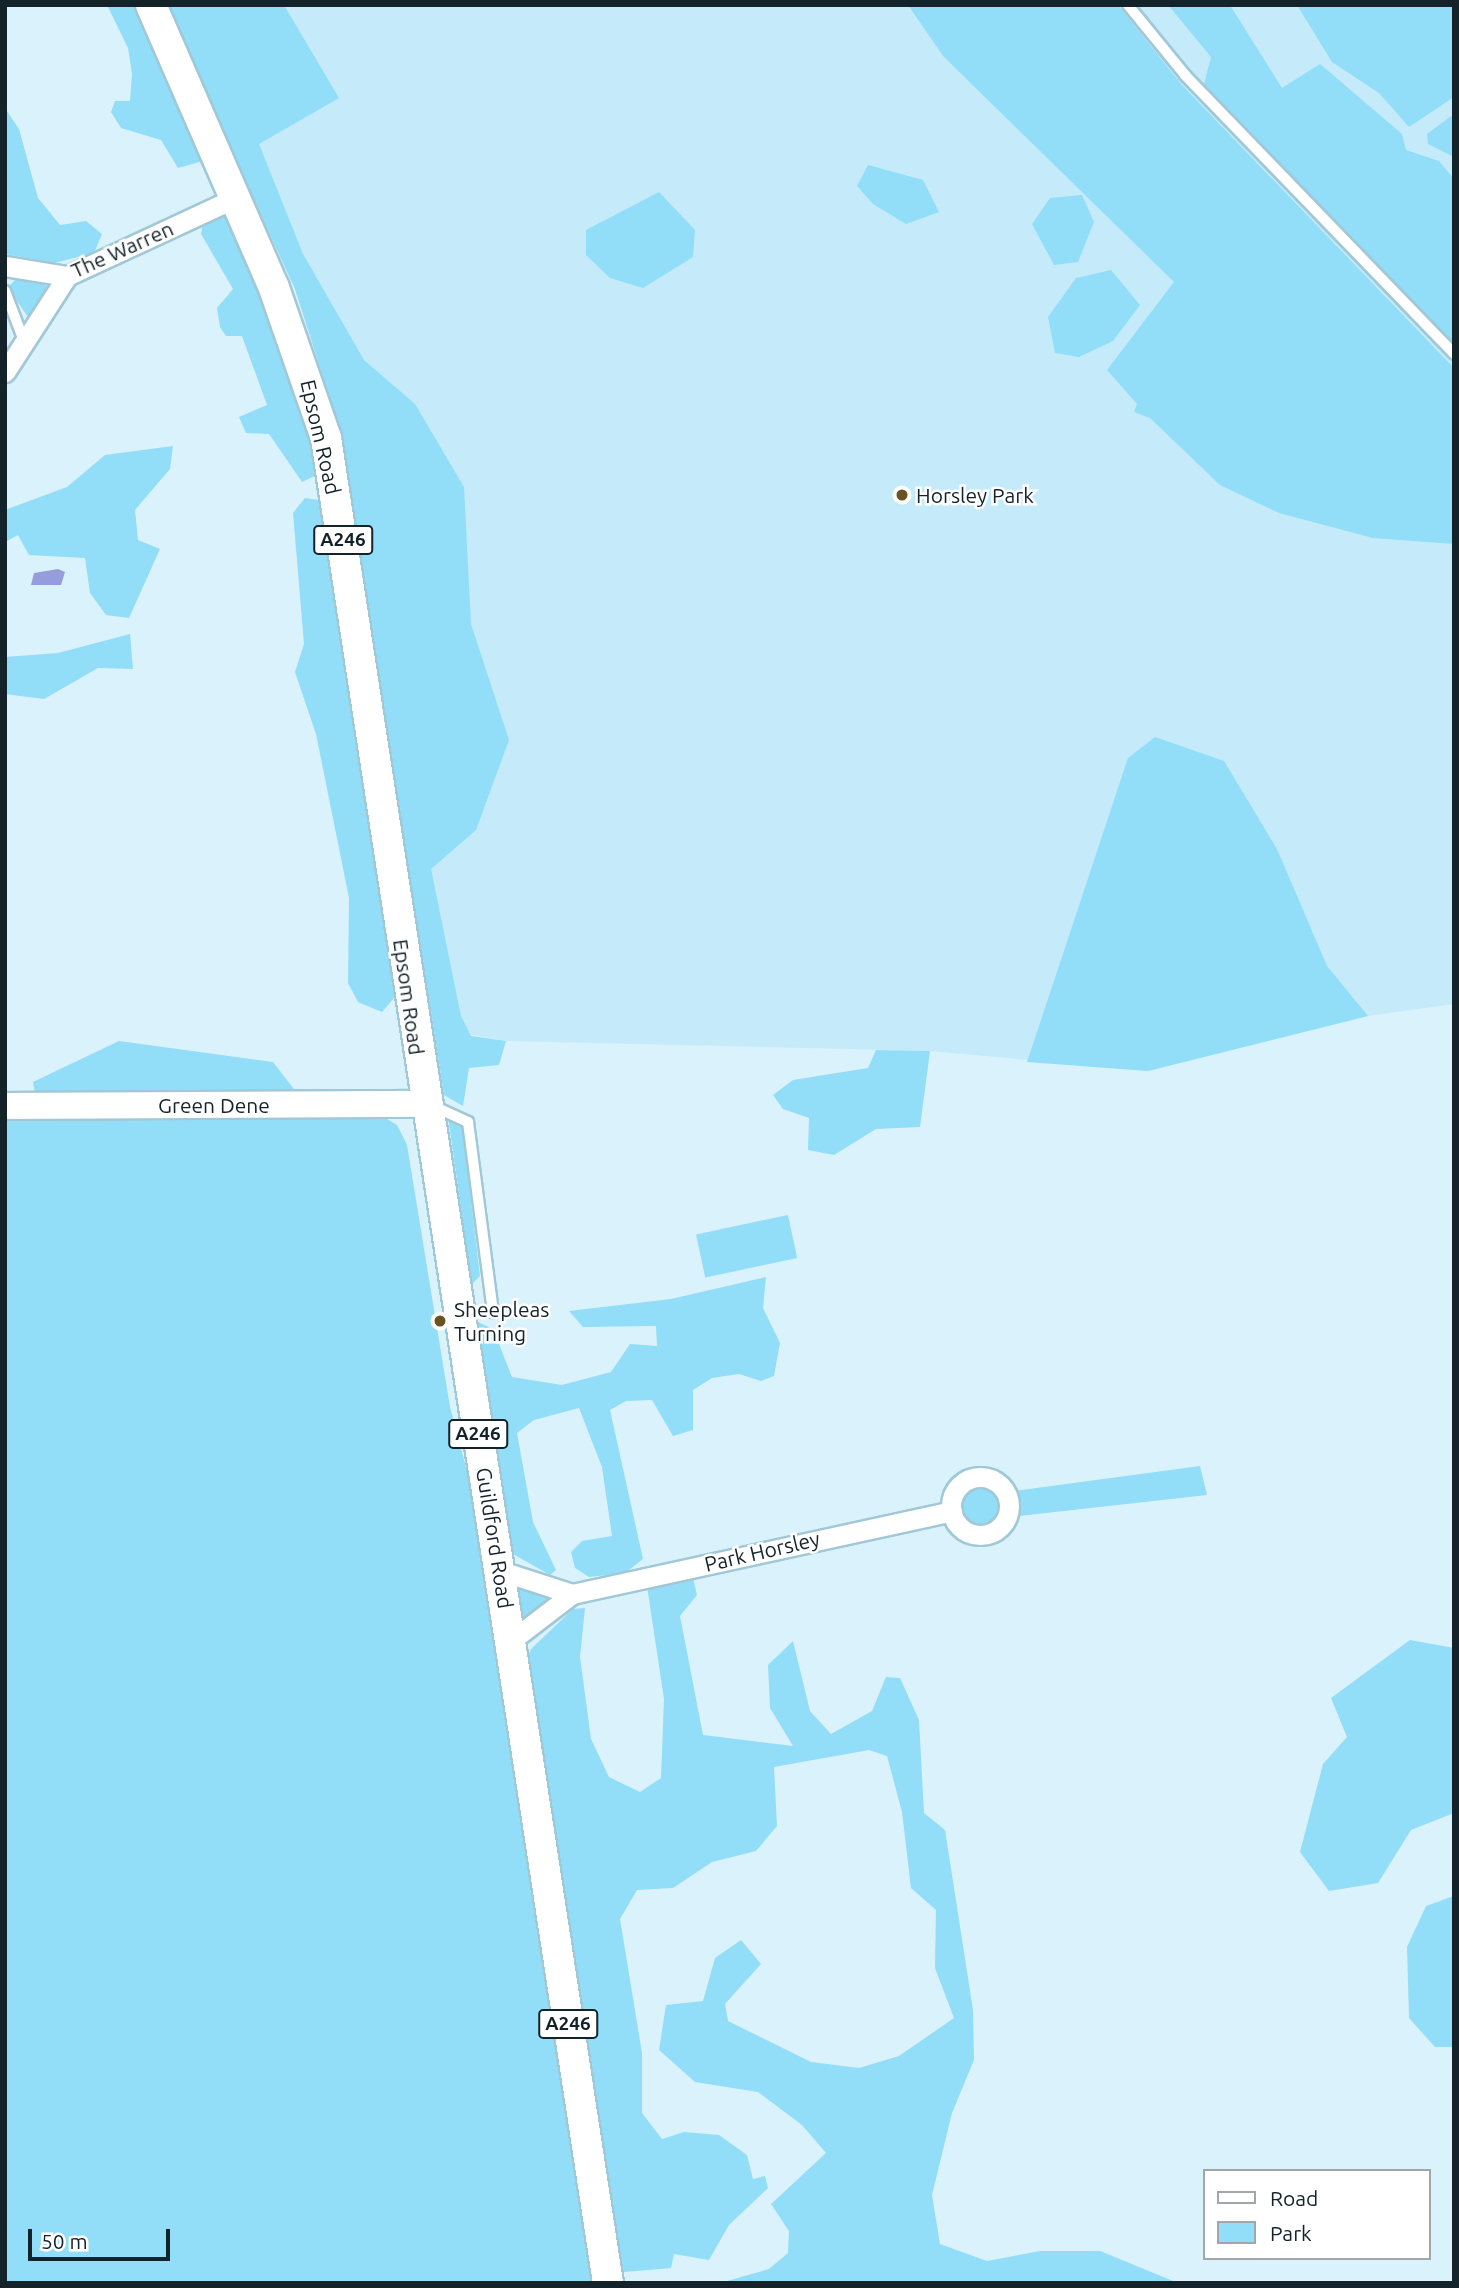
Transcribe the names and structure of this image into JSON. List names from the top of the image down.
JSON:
{
  "streets": {
    "main road": ["Epsom Road", "A246", "Guildford Road"],
    "street": ["The Warren", "Green Dene", "Park Horsley"]
  },
  "crossings": [
    ["The Warren", "Epsom Road"],
    ["Epsom Road", "Green Dene"],
    ["Epsom Road", "Guildford Road"],
    ["Green Dene", "Guildford Road"],
    ["Guildford Road", "Park Horsley"]
  ],
  "places": ["Horsley Park", "Sheepleas Turning"],
  "legend": ["Road", "Park"],
  "scale_bar": "50 m"
}
